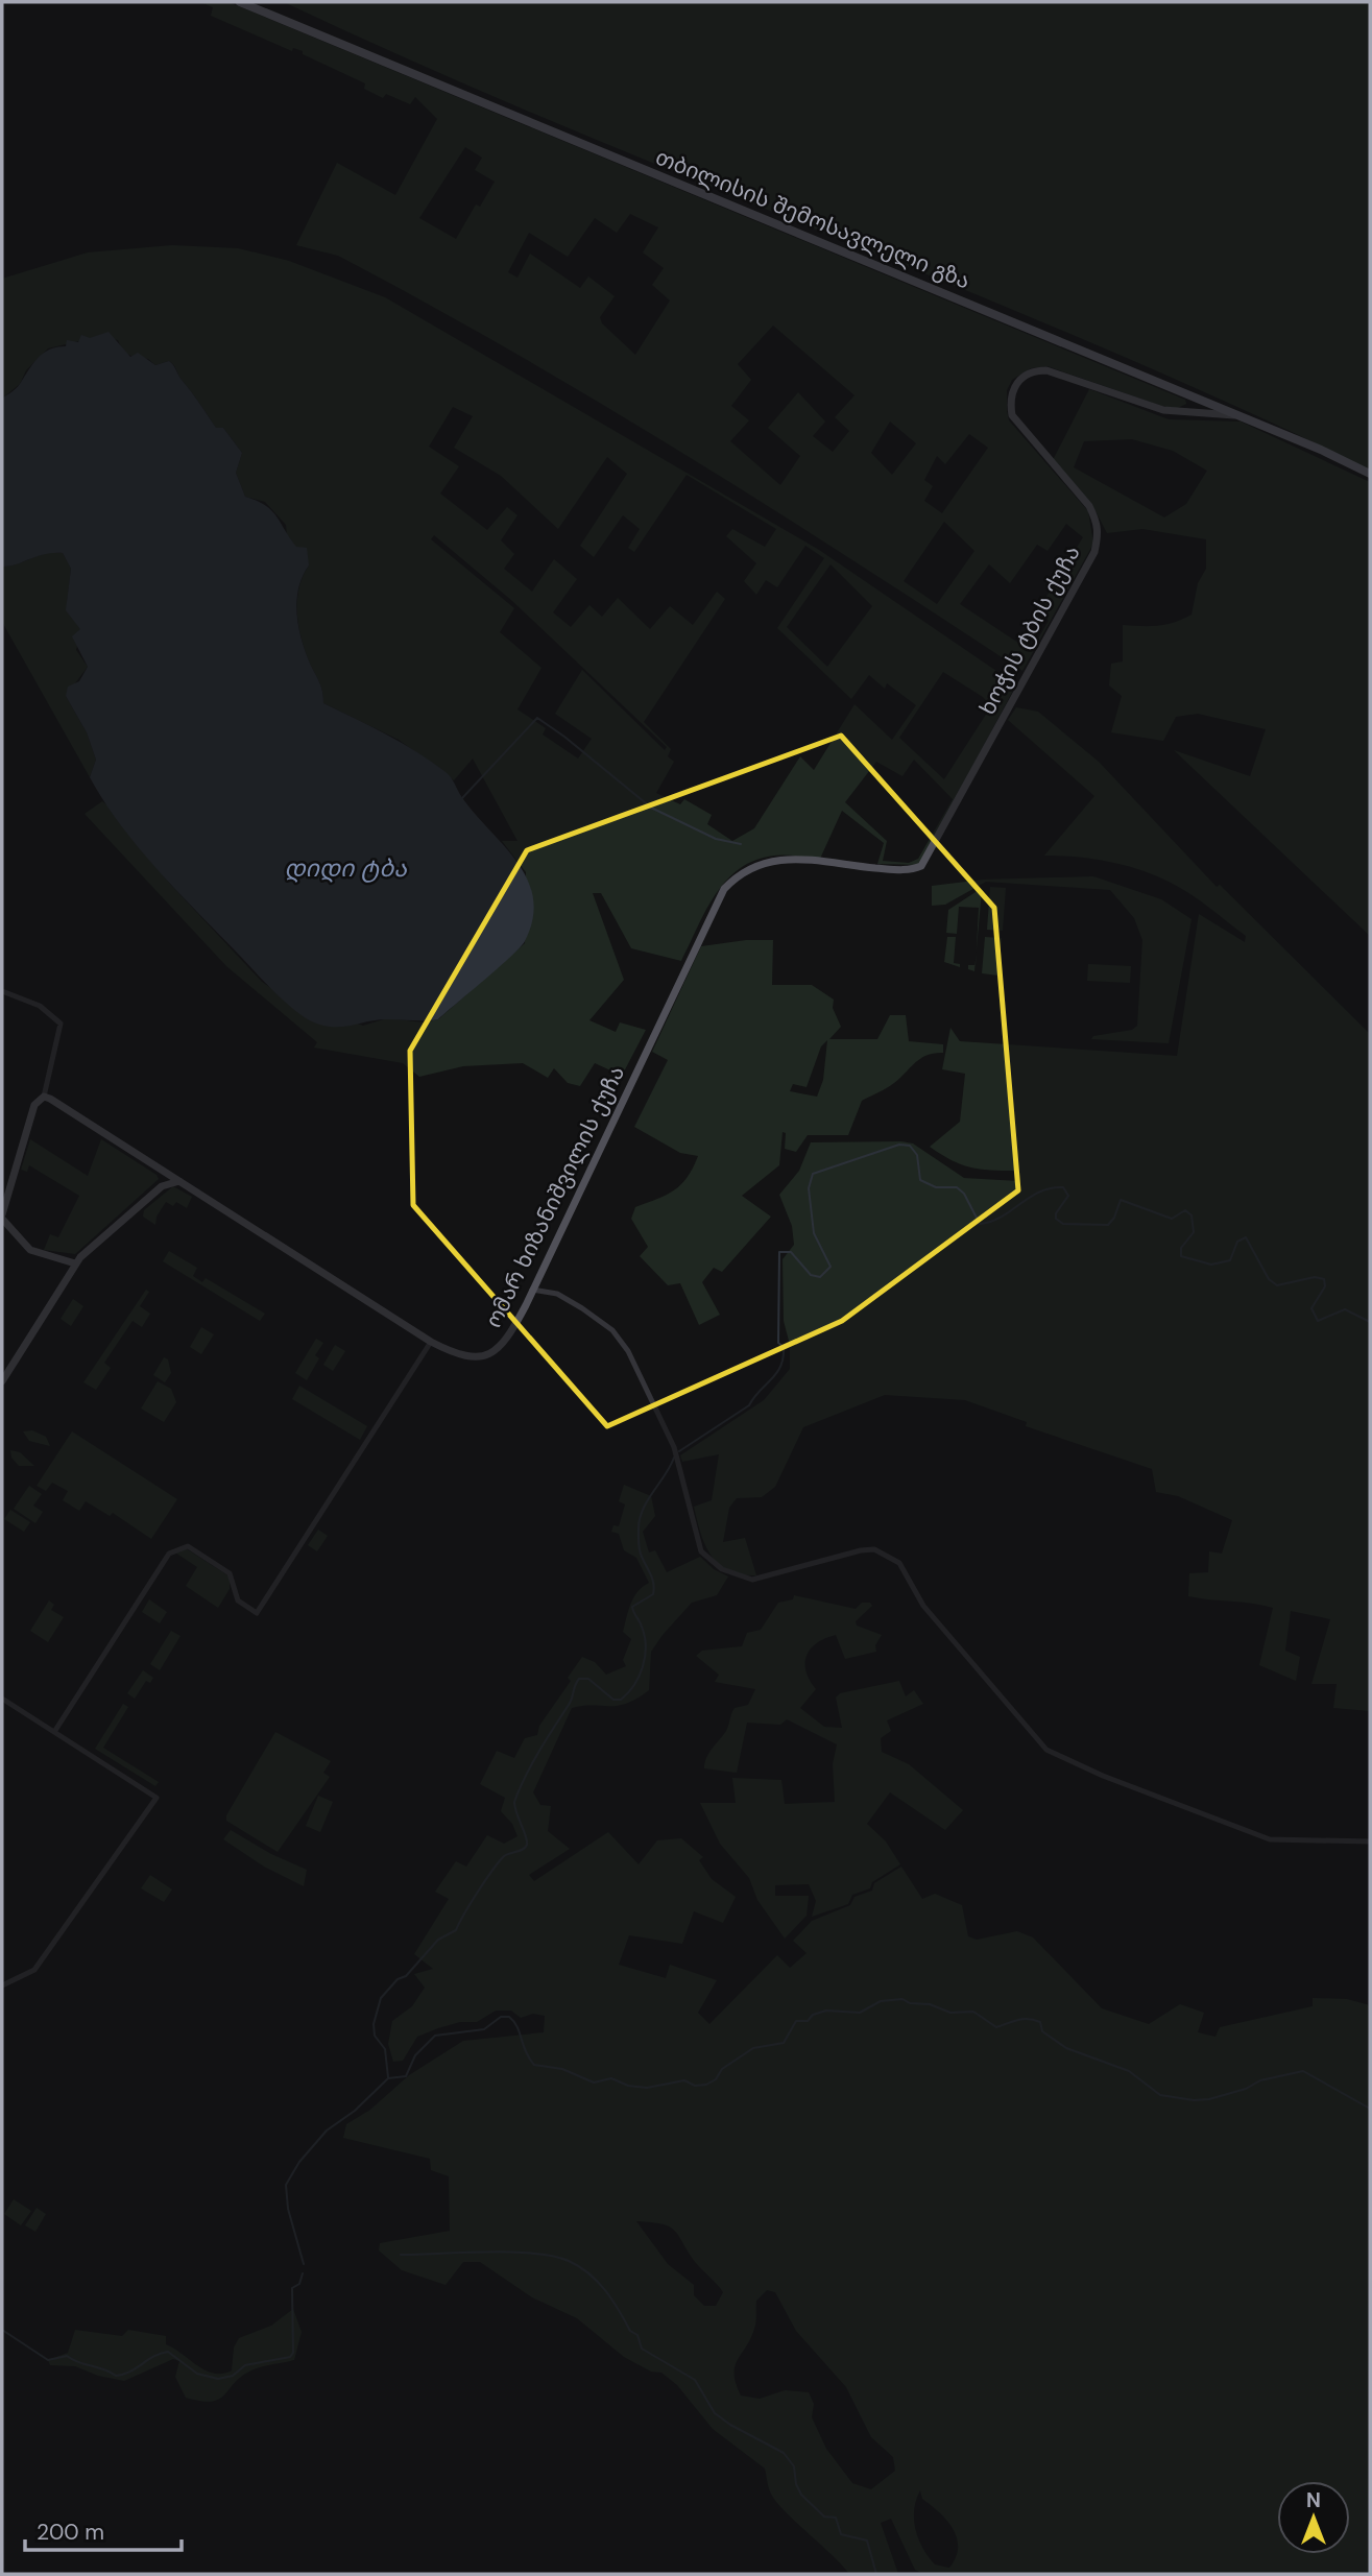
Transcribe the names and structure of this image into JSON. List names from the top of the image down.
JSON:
{
  "streets": {
    "highway": ["თბილისის შემოსავლელი გზა"],
    "main road": ["ხოჭის ტბის ქუჩა", "ომარ ხიზანიშვილის ქუჩა"]
  },
  "crossings": [
    ["თბილისის შემოსავლელი გზა", "ხოჭის ტბის ქუჩა"],
    ["ხოჭის ტბის ქუჩა", "ომარ ხიზანიშვილის ქუჩა"]
  ],
  "water": ["დიდი ტბა"],
  "scale_bar": "200 m",
  "north": "top"
}
